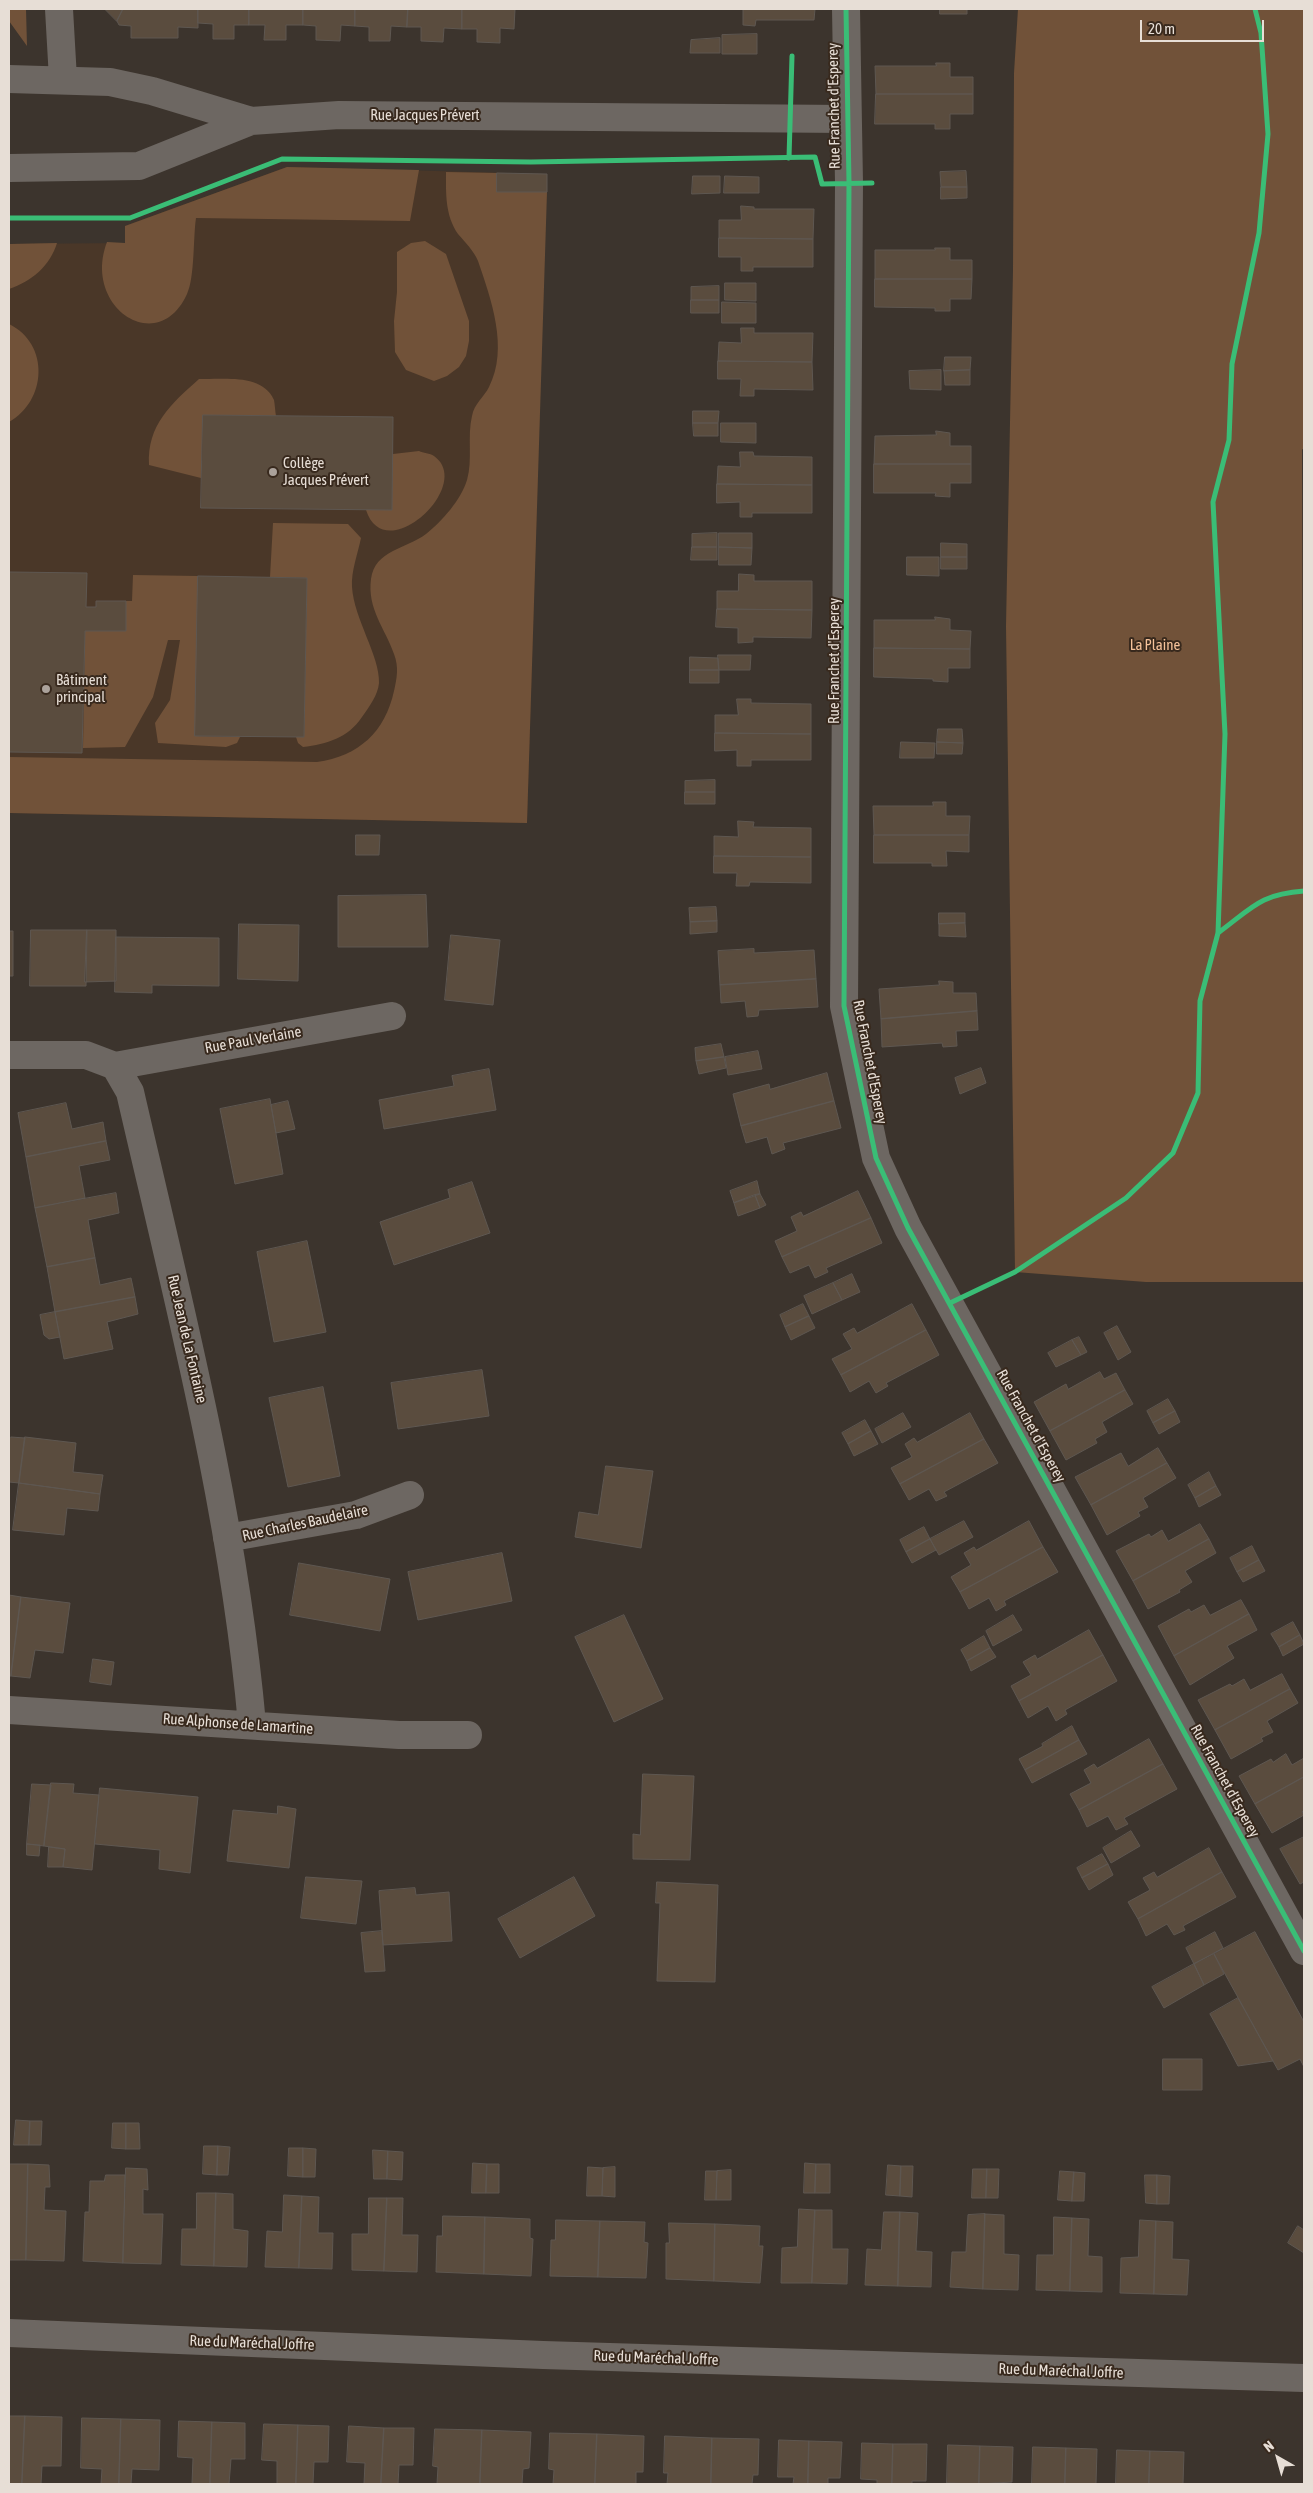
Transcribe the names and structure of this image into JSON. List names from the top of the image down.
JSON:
{
  "streets": {
    "street": [
      "Rue Franchet d'Esperey",
      "Rue Jacques Prévert",
      "Rue Paul Verlaine",
      "Rue Jean de La Fontaine",
      "Rue Charles Baudelaire",
      "Rue Alphonse de Lamartine",
      "Rue du Maréchal Joffre"
    ]
  },
  "crossings": [
    ["Rue Franchet d'Esperey", "Rue Jacques Prévert"],
    ["Rue Paul Verlaine", "Rue Jean de La Fontaine"],
    ["Rue Jean de La Fontaine", "Rue Charles Baudelaire"],
    ["Rue Jean de La Fontaine", "Rue Alphonse de Lamartine"]
  ],
  "parks": ["La Plaine"],
  "places": ["Collège Jacques Prévert", "Bâtiment principal"],
  "scale_bar": "20 m",
  "north": "top left"
}
